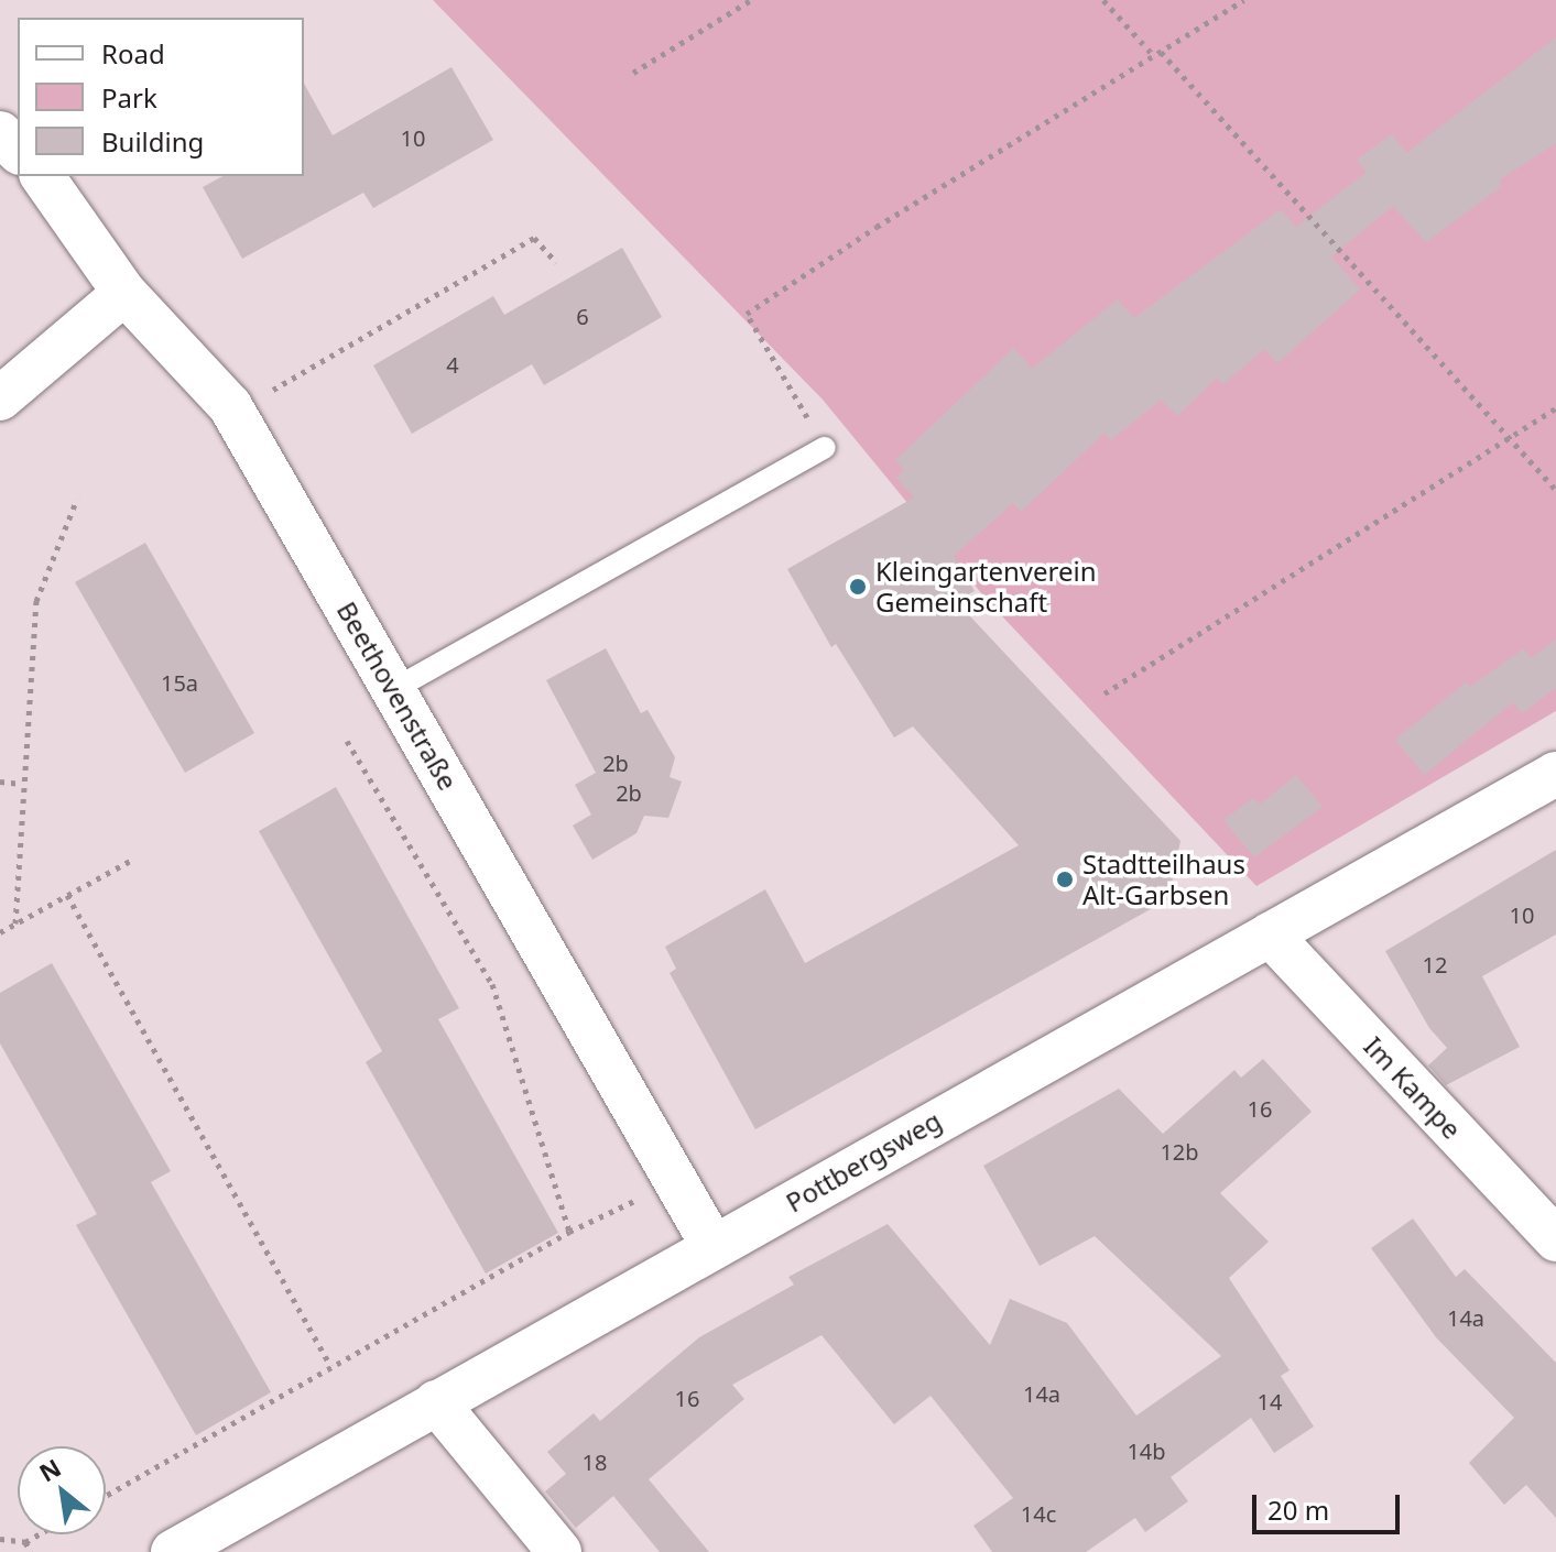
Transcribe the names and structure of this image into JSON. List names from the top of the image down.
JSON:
{
  "streets": {
    "street": ["Beethovenstraße", "Im Kampe", "Pottbergsweg"]
  },
  "crossings": [
    ["Beethovenstraße", "Pottbergsweg"],
    ["Im Kampe", "Pottbergsweg"]
  ],
  "places": ["Kleingartenverein Gemeinschaft", "Stadtteilhaus Alt-Garbsen"],
  "house_numbers": [
    "10",
    "6",
    "4",
    "15a",
    "2b",
    "2b",
    "10",
    "12",
    "16",
    "12b",
    "14a",
    "14a",
    "16",
    "14",
    "14b",
    "18",
    "14c"
  ],
  "legend": ["Road", "Park", "Building"],
  "scale_bar": "20 m",
  "north": "top left"
}
